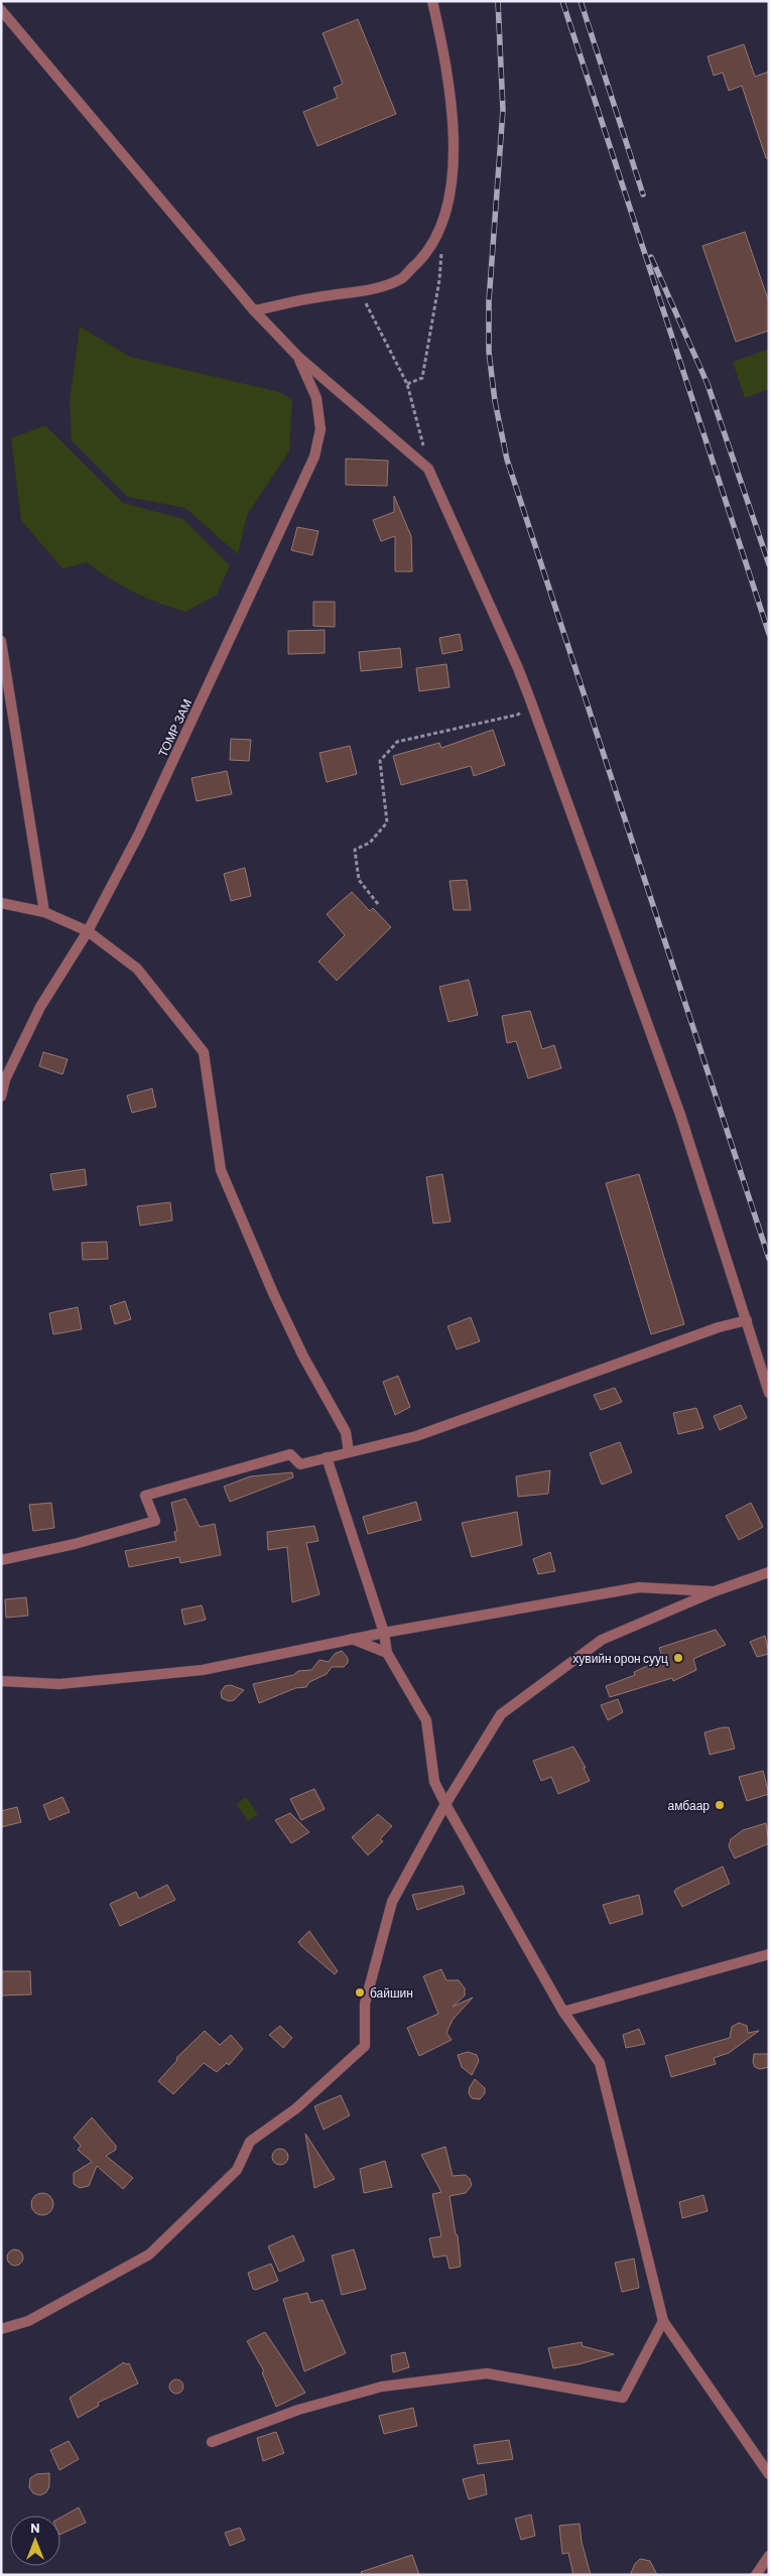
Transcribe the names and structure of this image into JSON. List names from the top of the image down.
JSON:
{
  "streets": {
    "street": ["ТОМР ЗАМ"]
  },
  "places": ["хувийн орон сууц", "амбаар", "байшин"],
  "north": "top"
}
